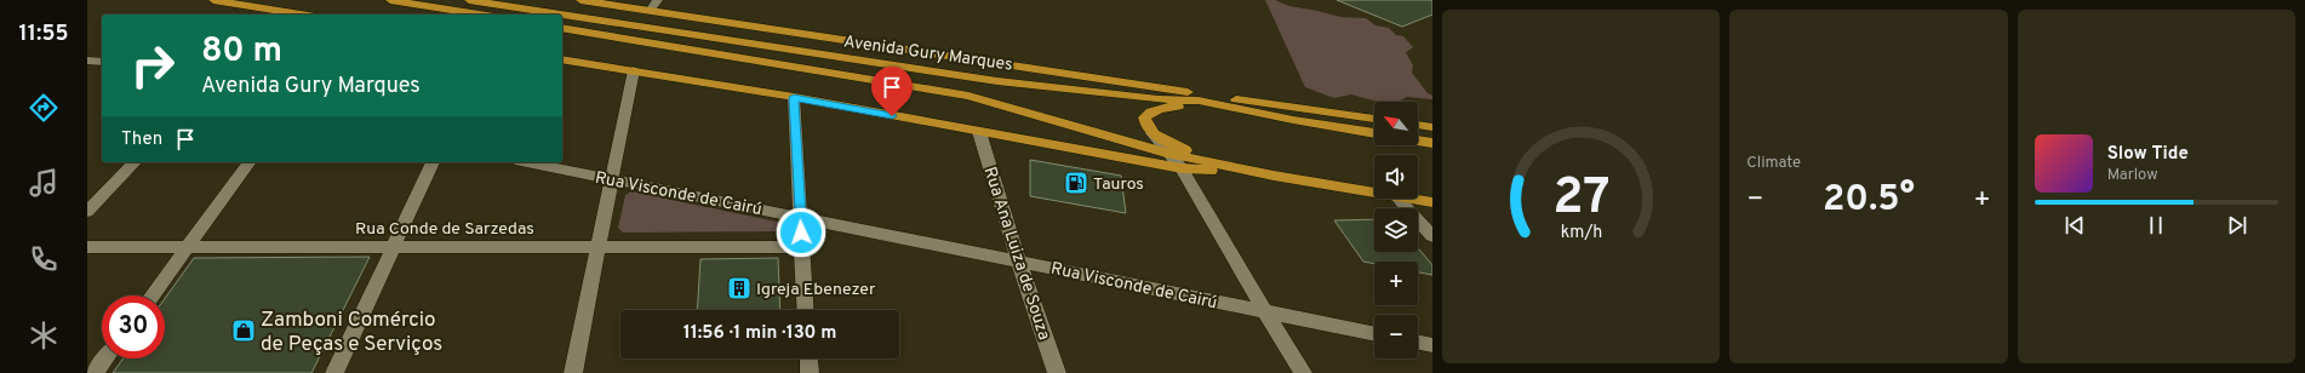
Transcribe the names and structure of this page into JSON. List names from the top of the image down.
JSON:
{
  "streets": {
    "main road": ["Avenida Gury Marques"],
    "street": ["Rua Visconde de Cairú", "Rua Conde de Sarzedas", "Rua Ana Luiza de Souza"]
  },
  "crossings": [
    ["Avenida Gury Marques", "Rua Ana Luiza de Souza"],
    ["Rua Visconde de Cairú", "Rua Ana Luiza de Souza"]
  ],
  "places": {
    "fuel station": ["Tauros"],
    "building": ["Igreja Ebenezer"],
    "shop": ["Zamboni Comércio de Peças e Serviços"]
  },
  "north": "top left",
  "page": {
    "tabs": "11:55",
    "tile": "Climate",
    "turn": ["80 m", "Avenida Gury Marques"],
    "map_buttons": ["+", "−"],
    "then": "Then",
    "song": ["Slow Tide", "Marlow"],
    "heat": ["−", "20.5°", "+"],
    "limit": "30",
    "trip": "11:56 · 1 min · 130 m",
    "gauge": ["27", "km/h"]
  }
}
